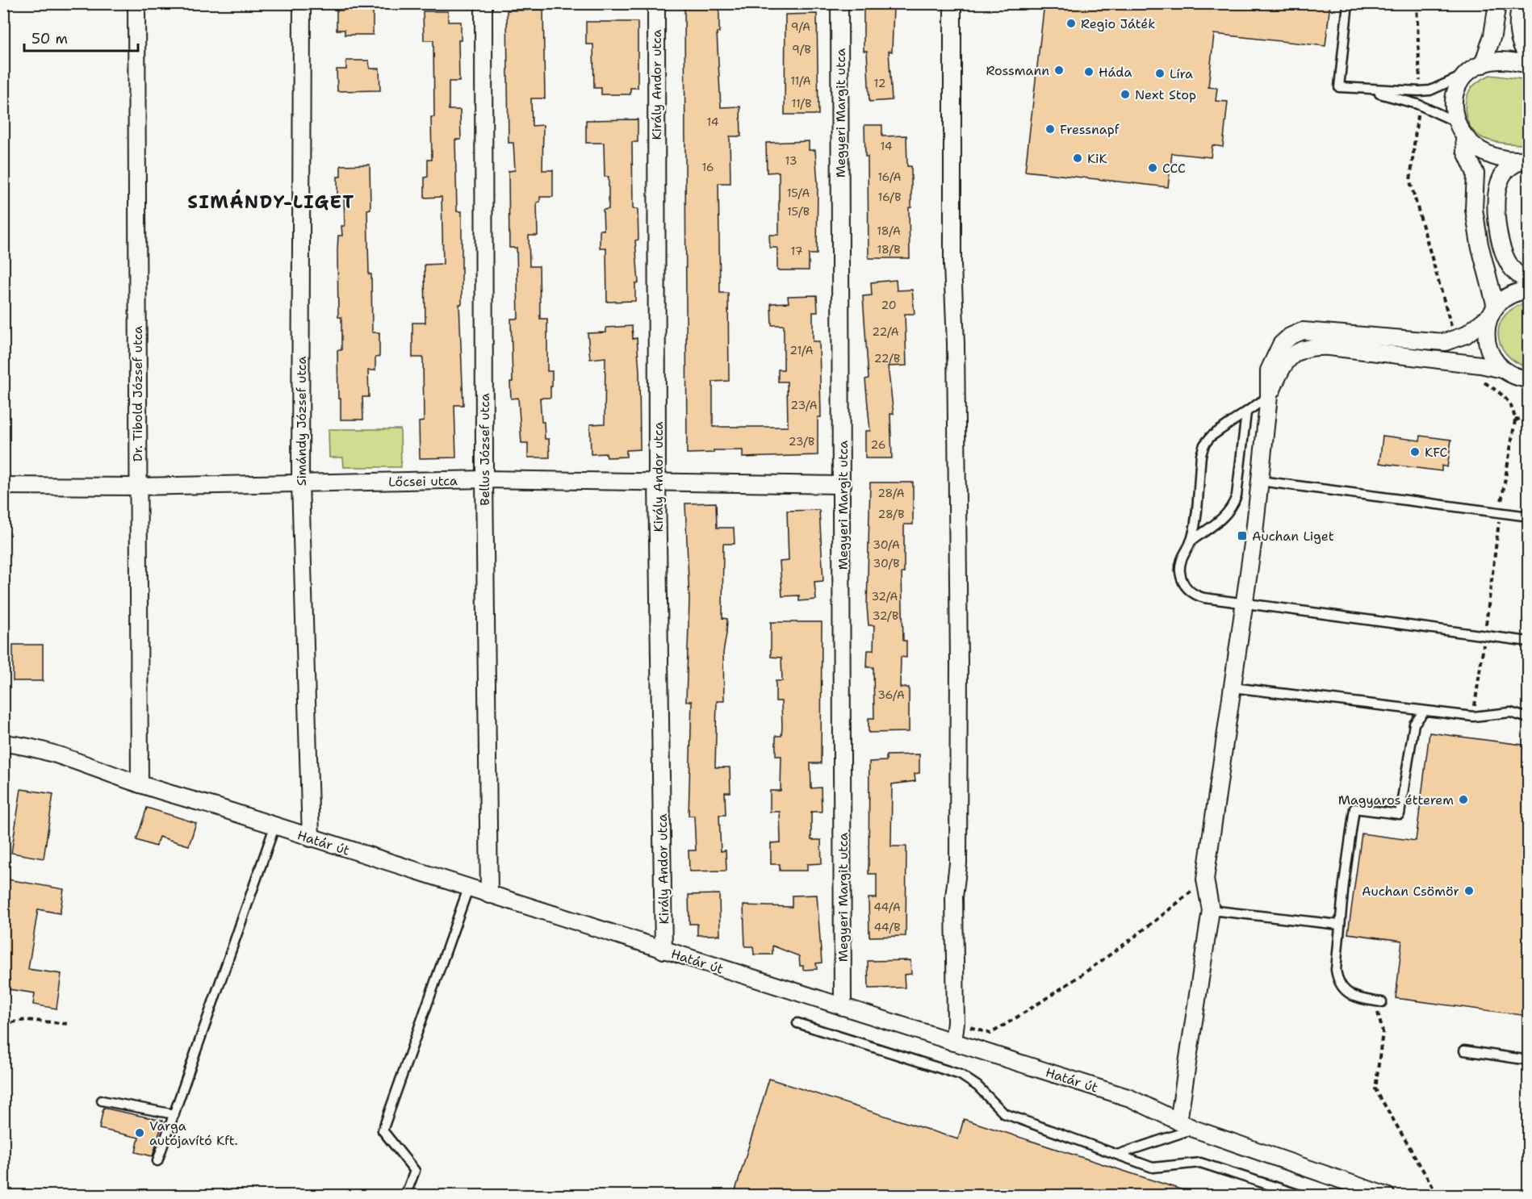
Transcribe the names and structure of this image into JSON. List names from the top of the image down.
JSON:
{
  "streets": {
    "street": [
      "Király Andor utca",
      "Megyeri Margit utca",
      "Dr. Tibold József utca",
      "Simándy József utca",
      "Bellus József utca",
      "Lőcsei utca",
      "Határ út"
    ]
  },
  "crossings": [
    ["Király Andor utca", "Lőcsei utca"],
    ["Király Andor utca", "Határ út"],
    ["Megyeri Margit utca", "Lőcsei utca"],
    ["Megyeri Margit utca", "Határ út"],
    ["Dr. Tibold József utca", "Lőcsei utca"],
    ["Dr. Tibold József utca", "Határ út"],
    ["Simándy József utca", "Lőcsei utca"],
    ["Simándy József utca", "Határ út"],
    ["Bellus József utca", "Lőcsei utca"],
    ["Bellus József utca", "Határ út"]
  ],
  "districts": ["SIMÁNDY-LIGET"],
  "places": {
    "other": [
      "Regio Játék",
      "Rossmann",
      "Háda",
      "Líra",
      "Next Stop",
      "Fressnapf",
      "KiK",
      "CCC",
      "KFC",
      "Magyaros étterem",
      "Auchan Csömör",
      "Varga autójavító Kft."
    ],
    "transit": ["Auchan Liget"]
  },
  "house_numbers": [
    "9/A",
    "9/B",
    "11/A",
    "12",
    "11/B",
    "14",
    "14",
    "13",
    "16",
    "16/A",
    "15/A",
    "16/B",
    "15/B",
    "18/A",
    "18/B",
    "17",
    "20",
    "22/A",
    "21/A",
    "22/B",
    "23/A",
    "23/B",
    "26",
    "28/A",
    "28/B",
    "30/A",
    "30/B",
    "32/A",
    "32/B",
    "36/A",
    "44/A",
    "44/B"
  ],
  "scale_bar": "50 m"
}
